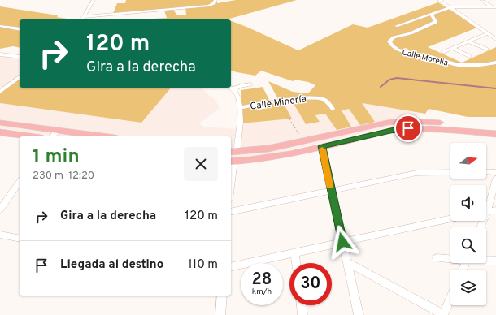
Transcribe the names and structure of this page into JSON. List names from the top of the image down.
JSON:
{
  "streets": {
    "street": ["Calle Morelia", "Calle Minería"]
  },
  "north": "right",
  "page": {
    "turn": ["120 m", "Gira a la derecha"],
    "heading": ["1 min", "230 m · 12:20"],
    "list": [
      {
        "name": "Gira a la derecha",
        "value": "120 m"
      },
      {
        "name": "Llegada al destino",
        "value": "110 m"
      }
    ],
    "speed": "28 km/h",
    "limit": "30"
  }
}
